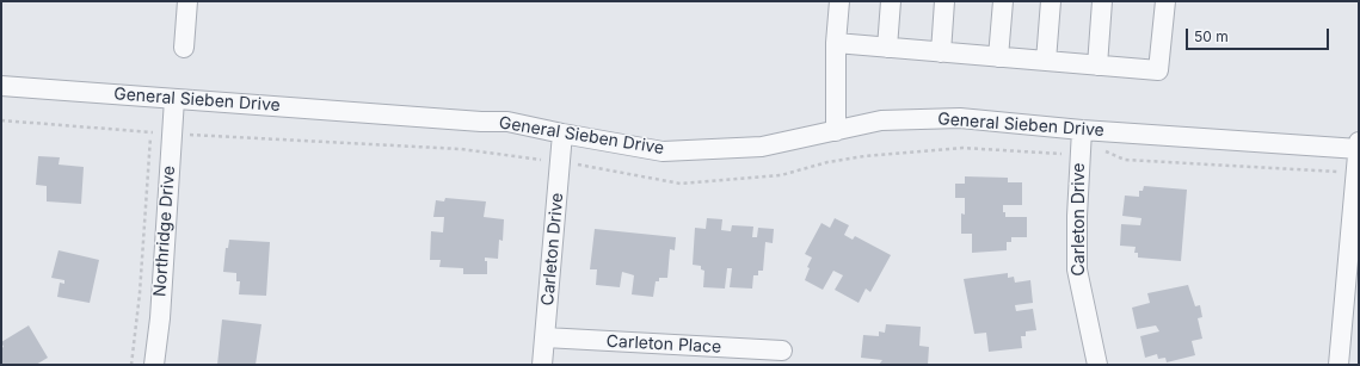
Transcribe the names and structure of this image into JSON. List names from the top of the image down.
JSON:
{
  "streets": {
    "street": [
      "General Sieben Drive",
      "Carleton Drive",
      "Northridge Drive",
      "Carleton Place"
    ]
  },
  "crossings": [
    ["General Sieben Drive", "Carleton Drive"],
    ["General Sieben Drive", "Northridge Drive"],
    ["Carleton Drive", "Carleton Place"]
  ],
  "scale_bar": "50 m"
}
